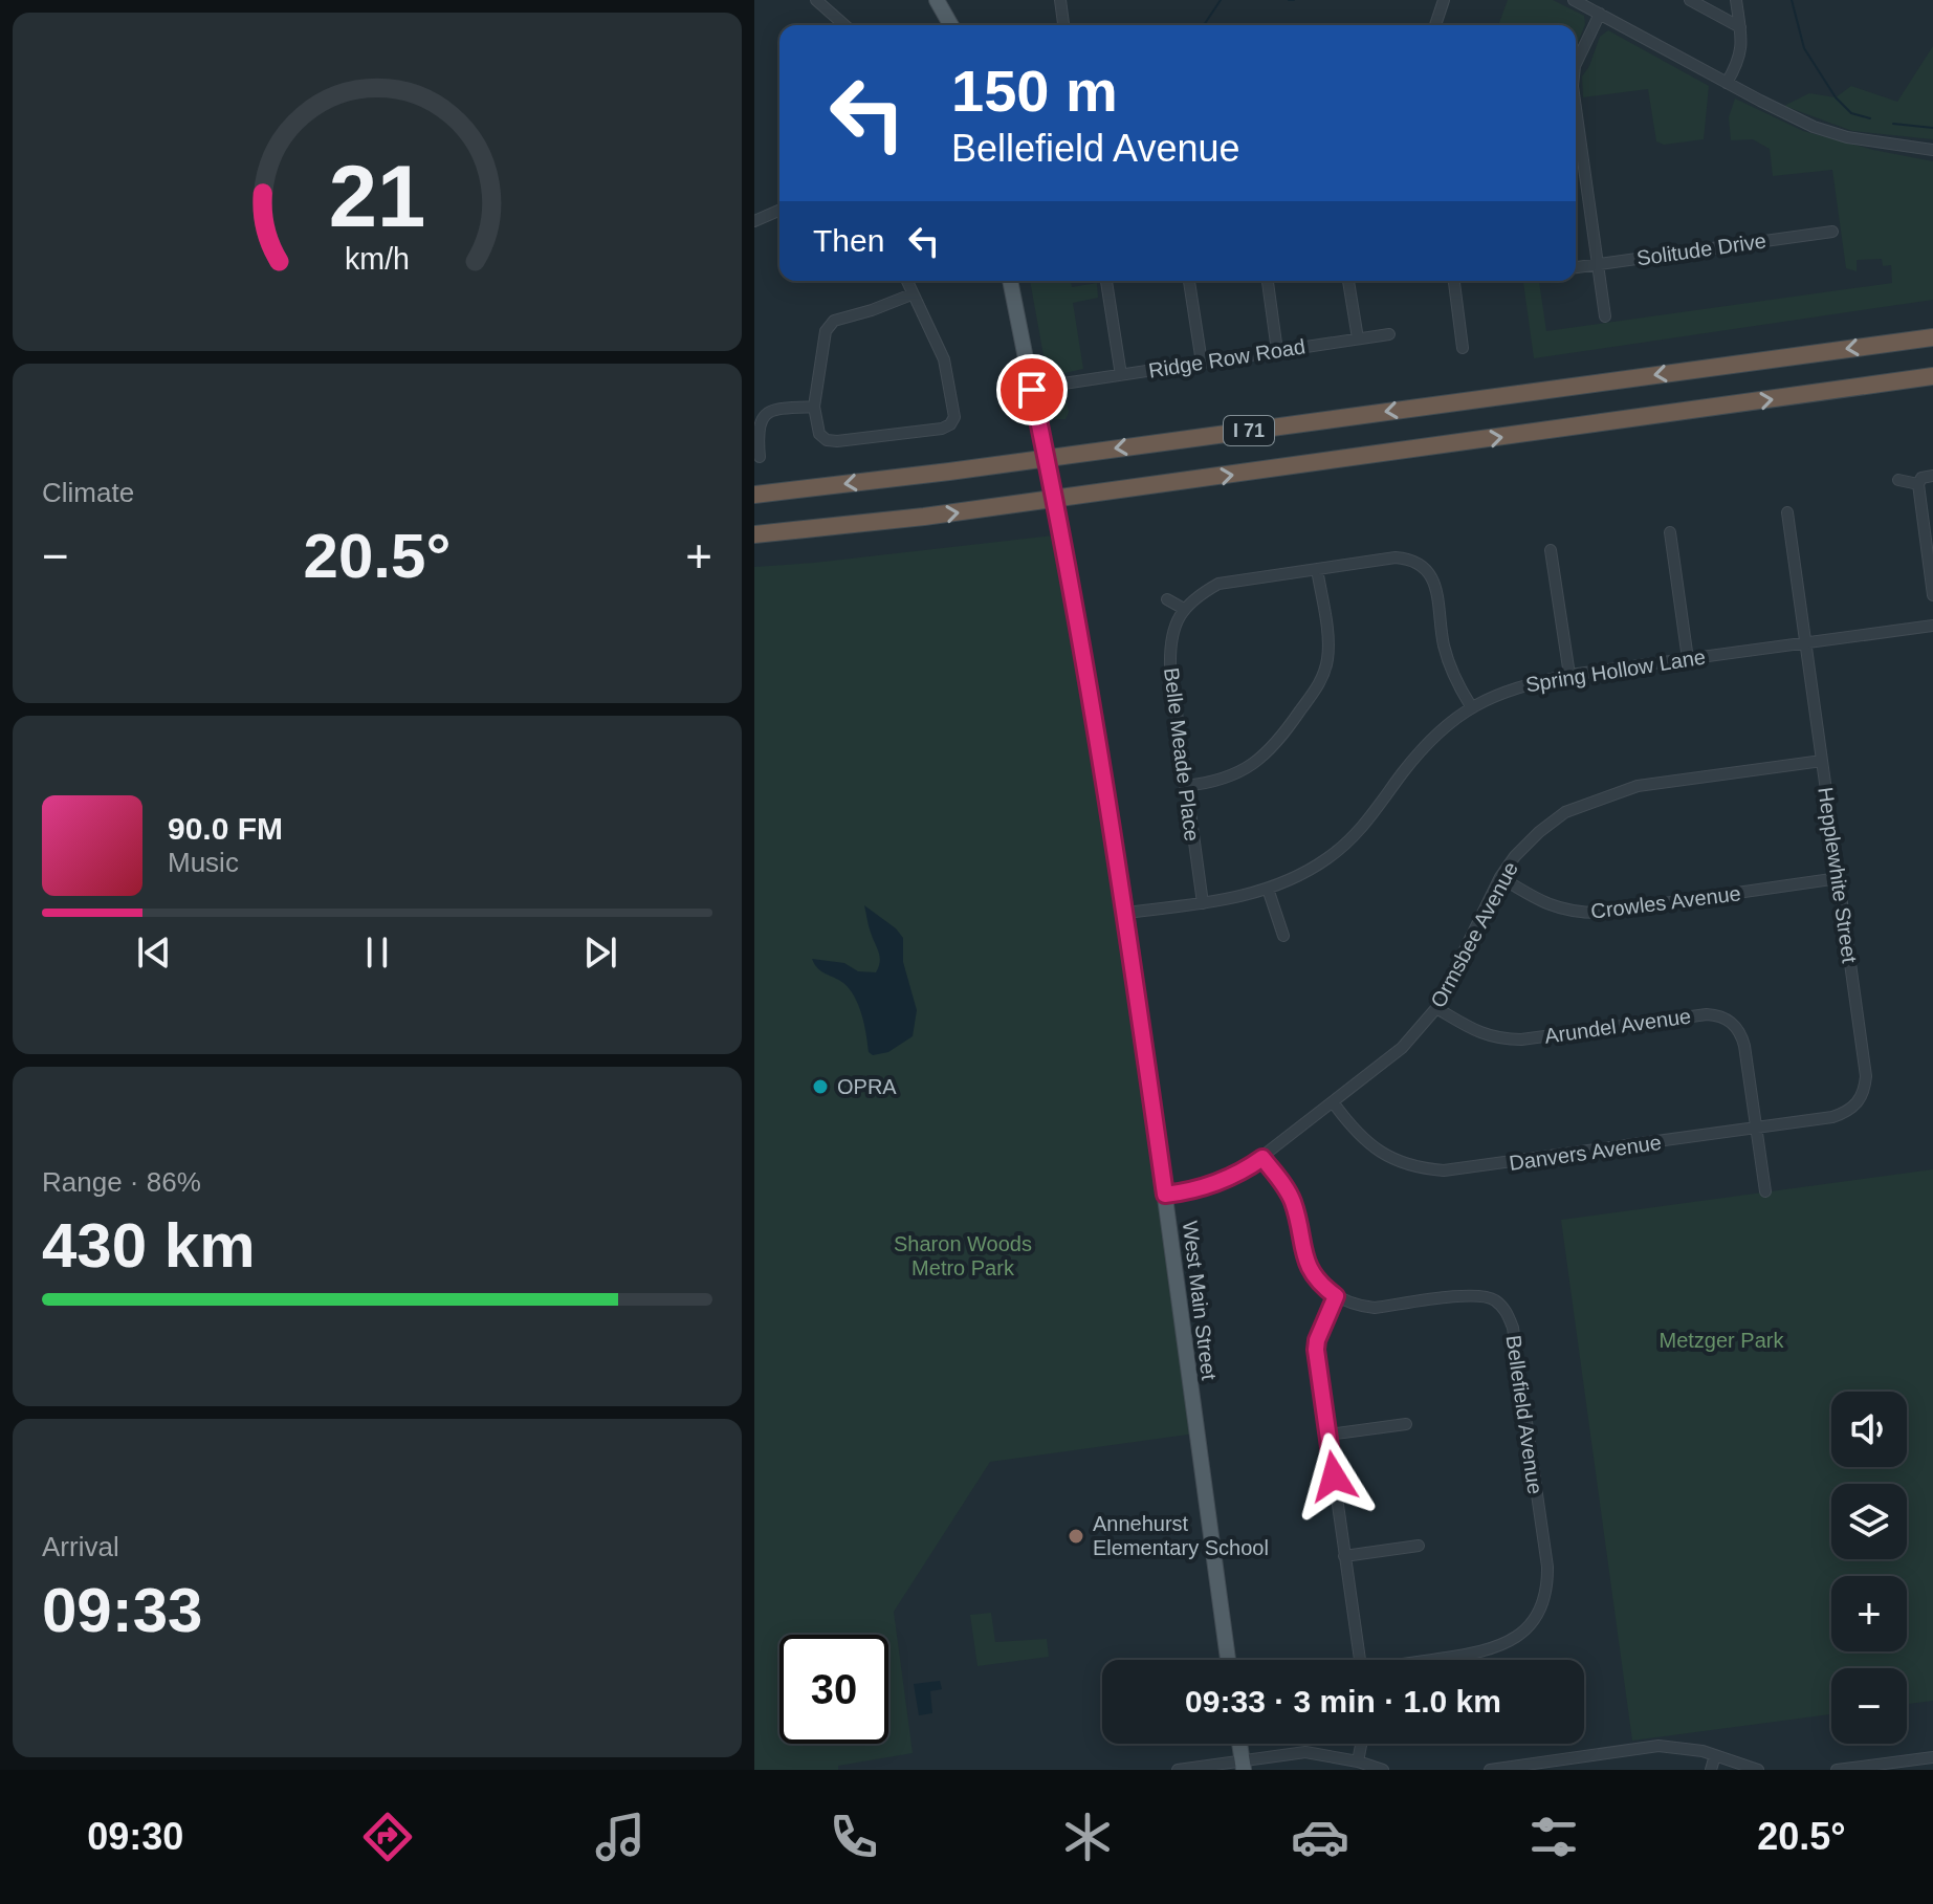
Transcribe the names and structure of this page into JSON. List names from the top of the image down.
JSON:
{
  "streets": {
    "highway": ["I 71"],
    "main road": ["West Main Street"],
    "street": [
      "Solitude Drive",
      "Ridge Row Road",
      "Spring Hollow Lane",
      "Belle Meade Place",
      "Hepplewhite Street",
      "Crowles Avenue",
      "Ormsbee Avenue",
      "Arundel Avenue",
      "Danvers Avenue",
      "Bellefield Avenue"
    ]
  },
  "crossings": [
    ["Spring Hollow Lane", "Belle Meade Place"],
    ["Spring Hollow Lane", "Hepplewhite Street"],
    ["Spring Hollow Lane", "West Main Street"],
    ["Hepplewhite Street", "Crowles Avenue"],
    ["Hepplewhite Street", "Ormsbee Avenue"],
    ["Hepplewhite Street", "Danvers Avenue"],
    ["Crowles Avenue", "Ormsbee Avenue"],
    ["Ormsbee Avenue", "Arundel Avenue"],
    ["Ormsbee Avenue", "Danvers Avenue"],
    ["Ormsbee Avenue", "West Main Street"],
    ["Arundel Avenue", "Danvers Avenue"]
  ],
  "parks": ["Sharon Woods Metro Park", "Metzger Park"],
  "places": ["OPRA", "Annehurst Elementary School"],
  "page": {
    "turn": ["150 m", "Bellefield Avenue"],
    "then": "Then",
    "tile": [
      "Climate",
      ["Range · 86%", "430 km"],
      ["Arrival", "09:33"]
    ],
    "heat": ["−", "20.5°", "+"],
    "song": ["90.0 FM", "Music"],
    "map_buttons": ["+", "−"],
    "limit": "30",
    "trip": "09:33 · 3 min · 1.0 km",
    "tabs": ["09:30", "20.5°"],
    "gauge": ["21", "km/h"]
  }
}
